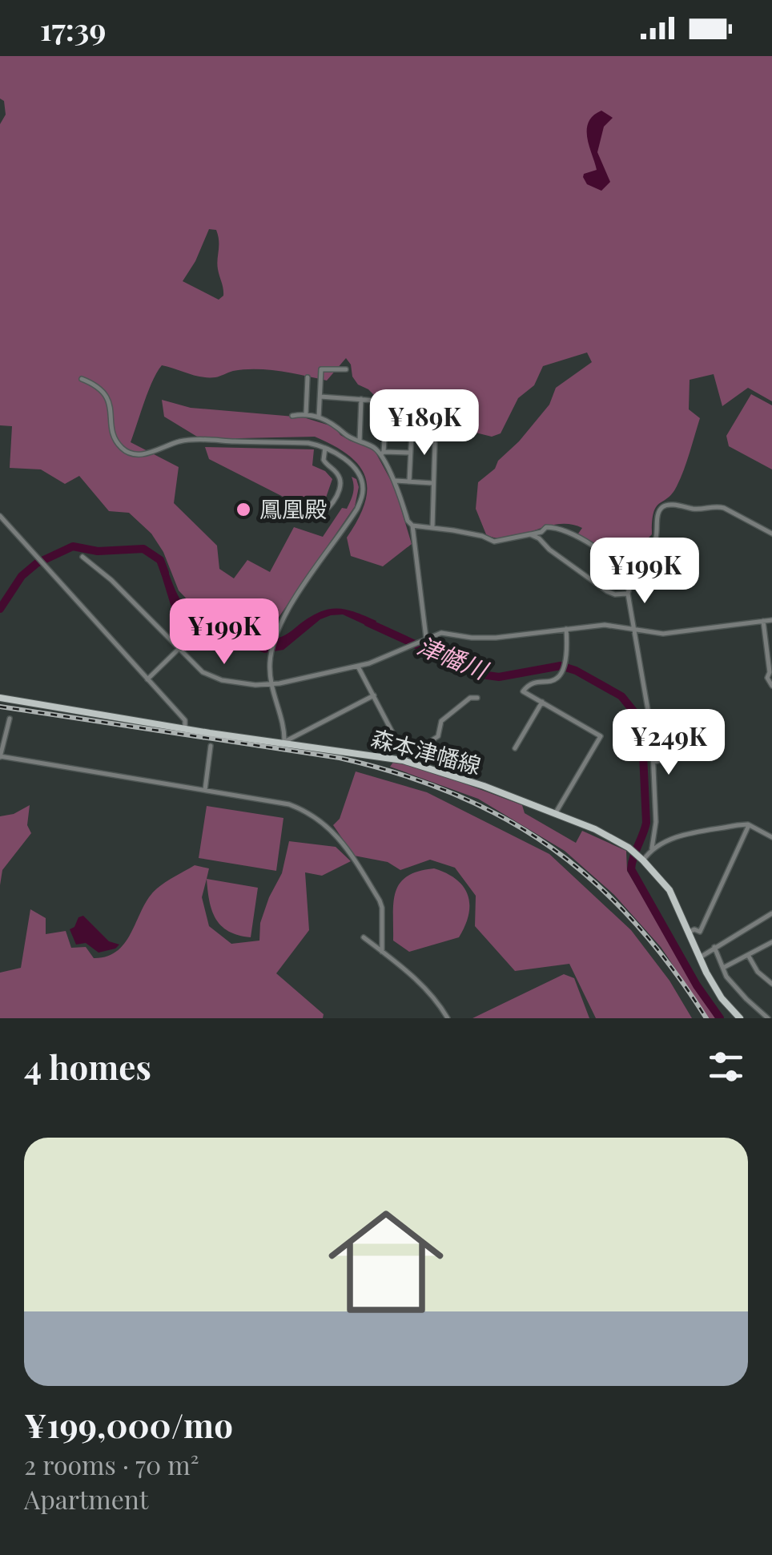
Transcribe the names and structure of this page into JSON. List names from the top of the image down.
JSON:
{
  "streets": {
    "main road": ["森本津幡線"]
  },
  "water": ["津幡川"],
  "places": ["鳳凰殿"],
  "page": {
    "status": "17:39",
    "price": [
      "¥189K",
      "¥199K",
      "¥199K",
      "¥249K"
    ],
    "heading": "4 homes",
    "list": [
      {
        "name": "¥199,000/mo",
        "note": "2 rooms · 70 m² · Apartment"
      }
    ]
  }
}
